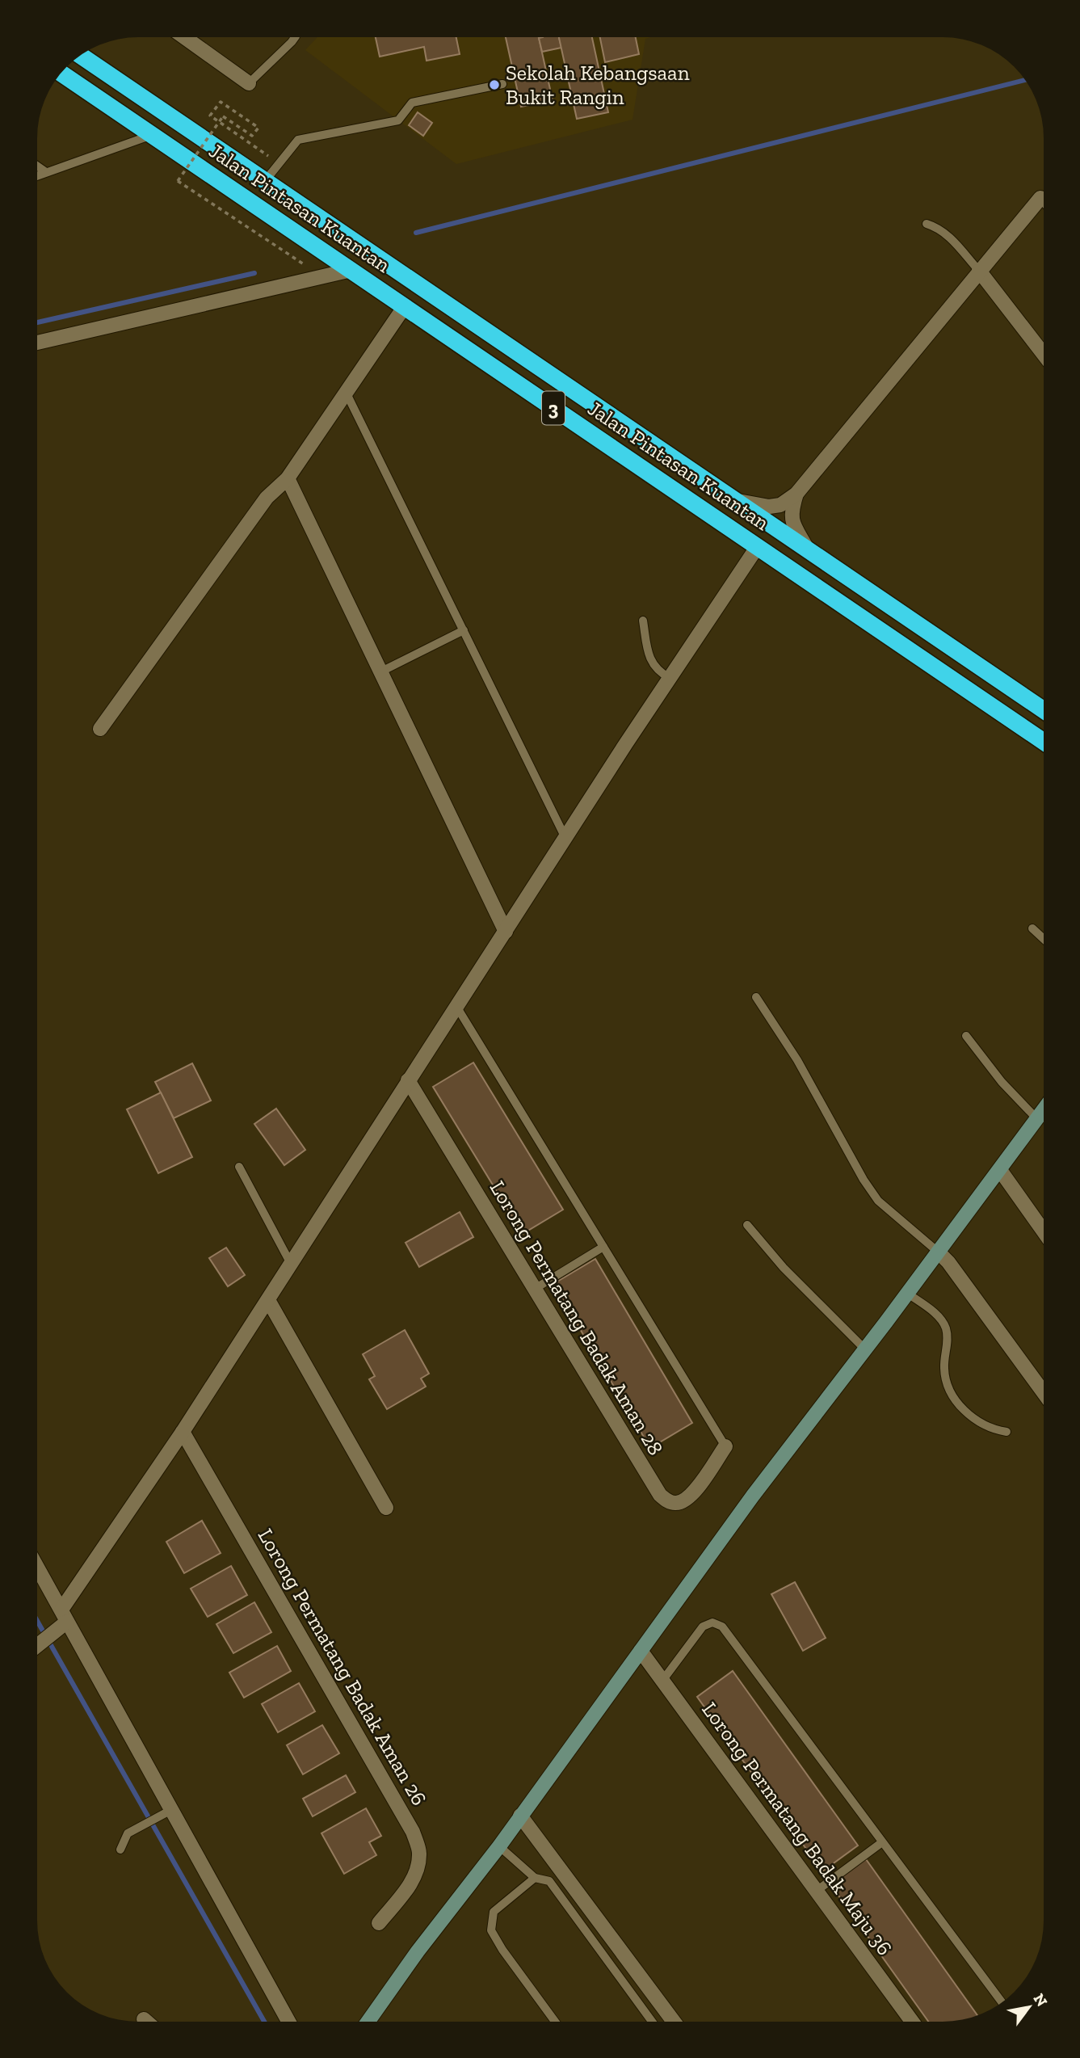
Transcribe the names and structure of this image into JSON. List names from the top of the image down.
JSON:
{
  "streets": {
    "highway": ["Jalan Pintasan Kuantan", "3"],
    "street": ["Lorong Permatang Badak Aman 28", "Lorong Permatang Badak Aman 26", "Lorong Permatang Badak Maju 36"]
  },
  "places": ["Sekolah Kebangsaan Bukit Rangin"],
  "north": "top right"
}
